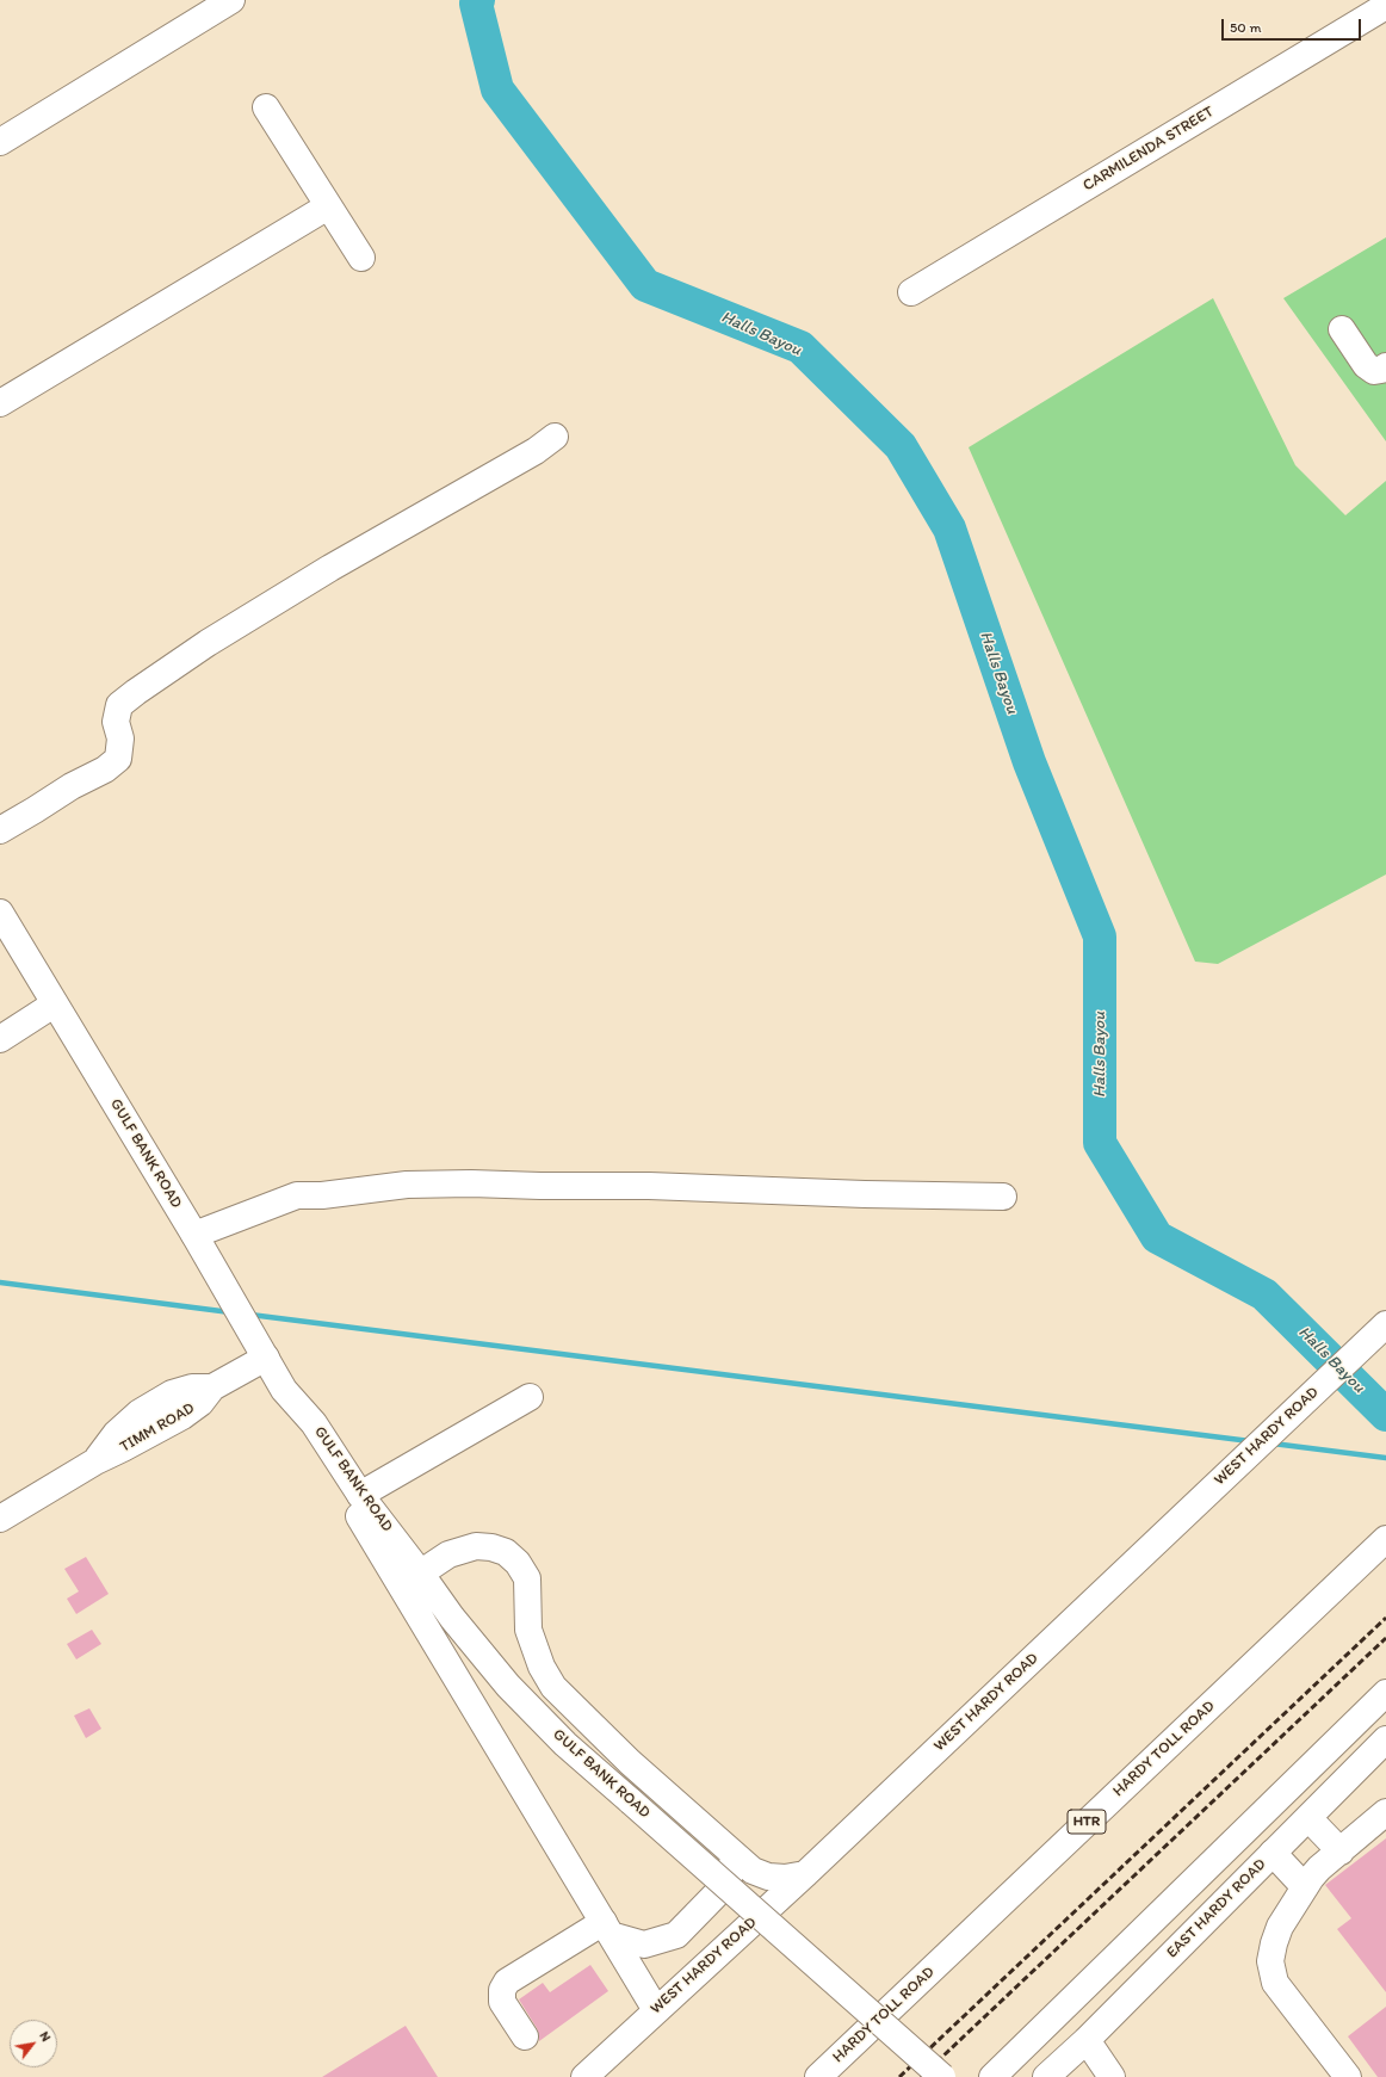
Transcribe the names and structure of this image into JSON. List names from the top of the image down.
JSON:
{
  "streets": {
    "main road": [
      "CARMILENDA STREET",
      "GULF BANK ROAD",
      "TIMM ROAD",
      "WEST HARDY ROAD",
      "HARDY TOLL ROAD",
      "HTR",
      "EAST HARDY ROAD"
    ]
  },
  "crossings": [
    ["GULF BANK ROAD", "TIMM ROAD"]
  ],
  "water": ["Halls Bayou"],
  "scale_bar": "50 m",
  "north": "top right"
}
